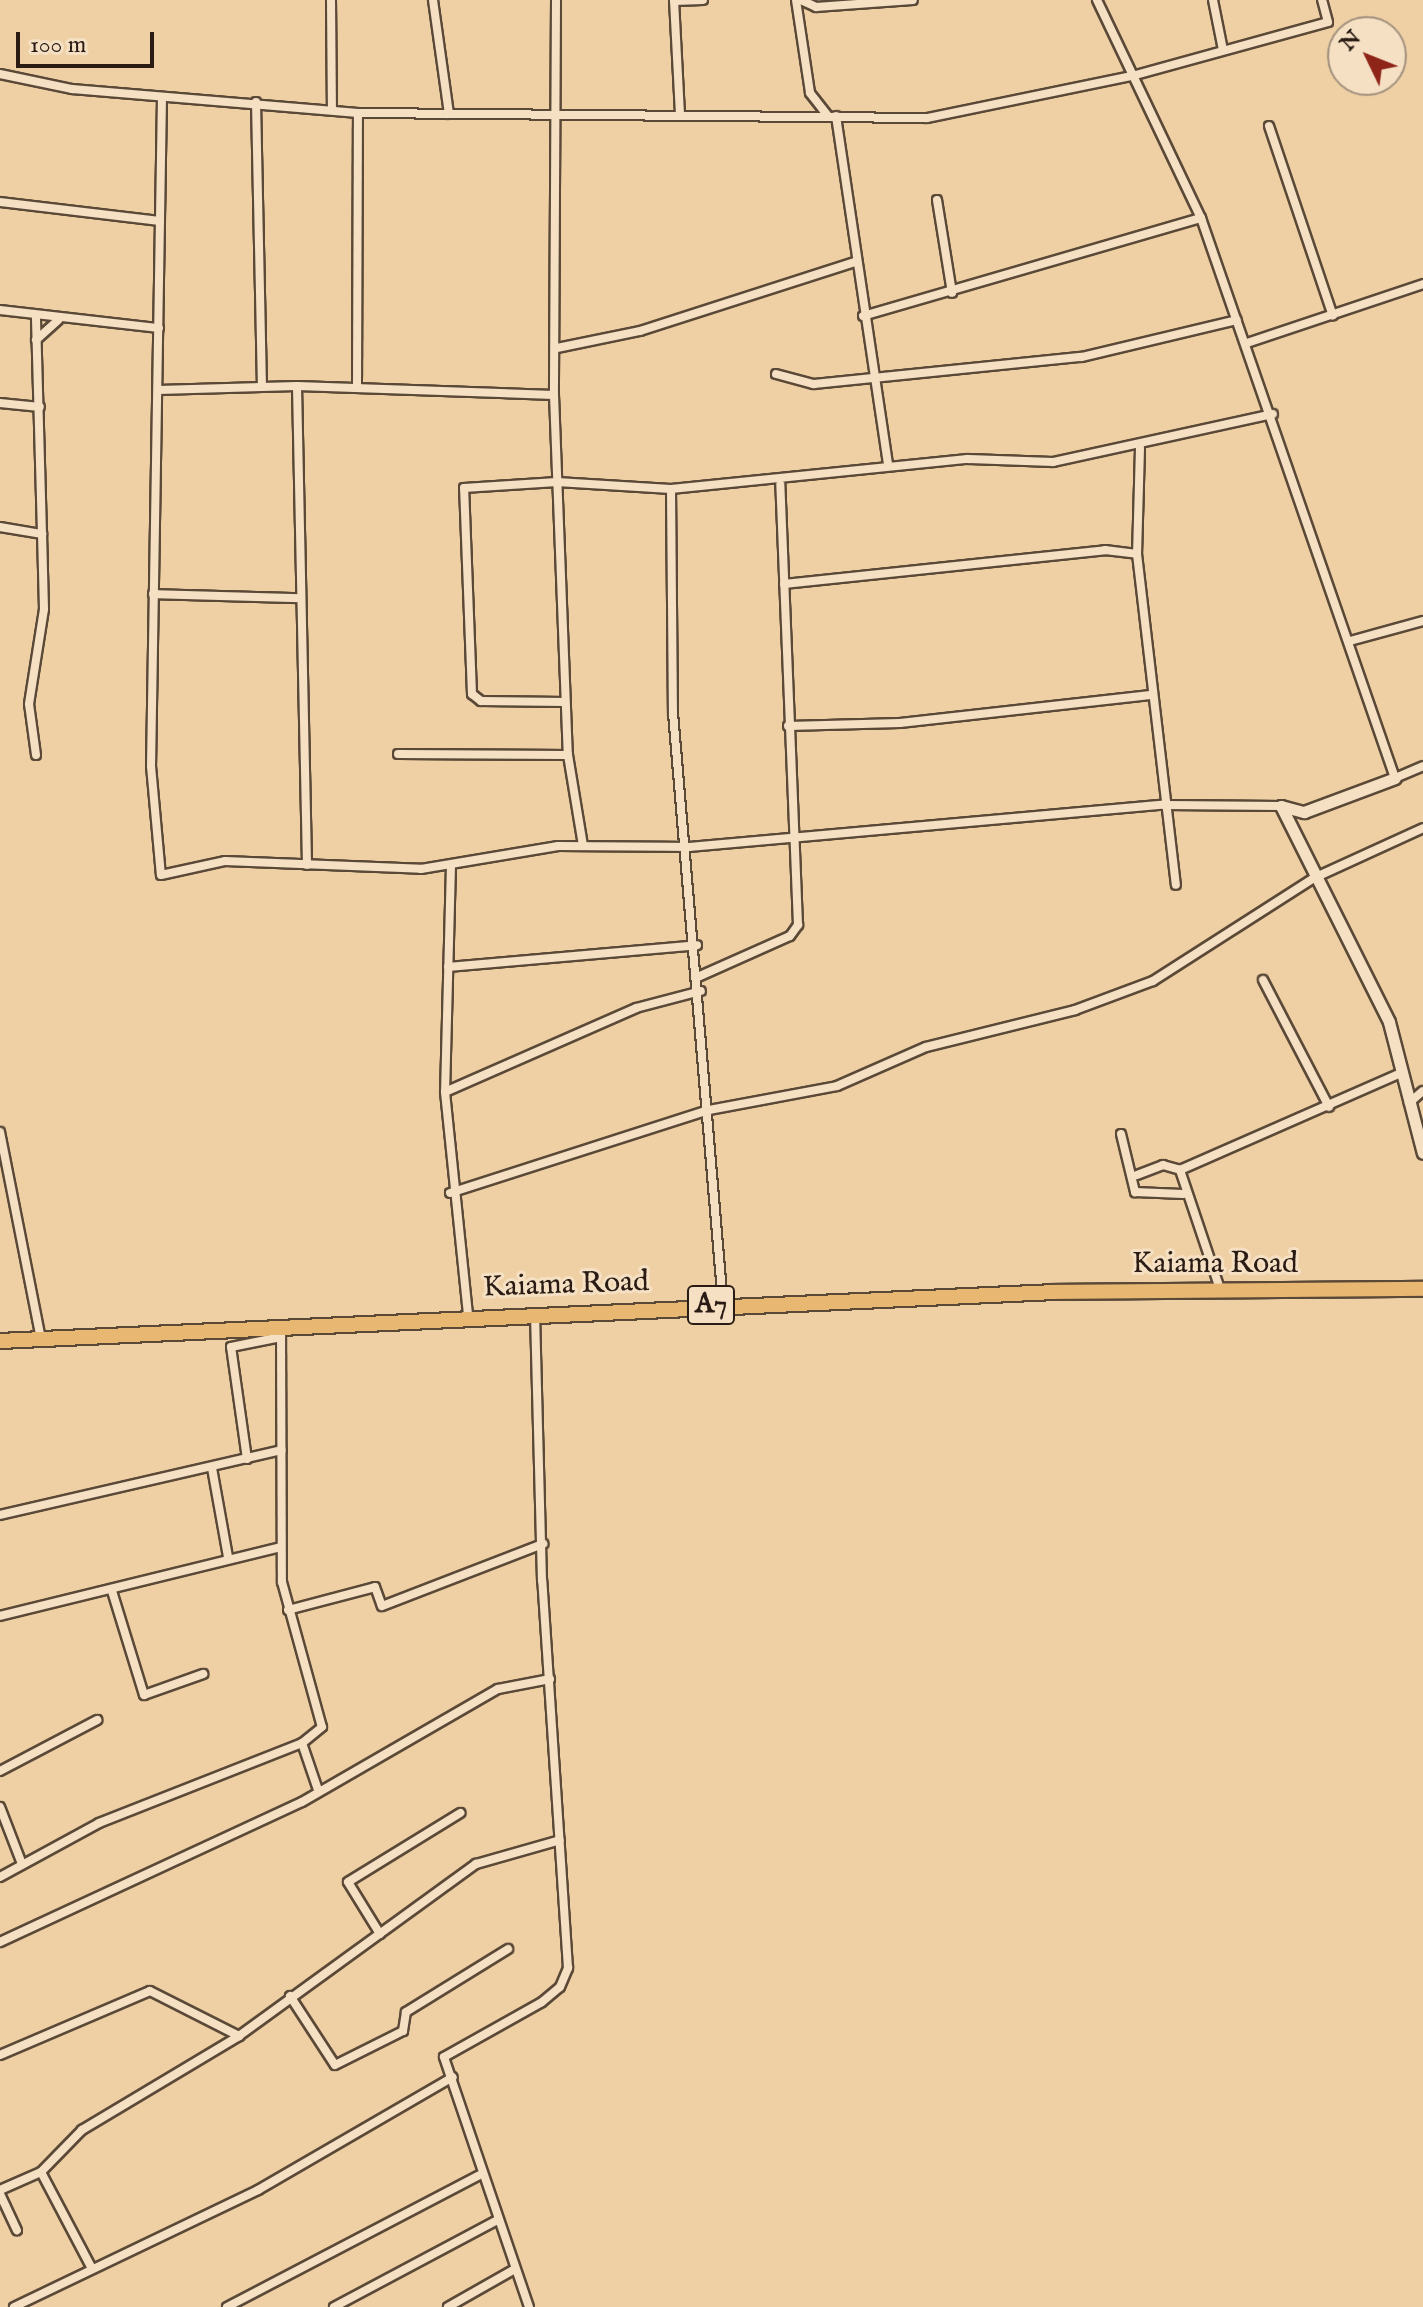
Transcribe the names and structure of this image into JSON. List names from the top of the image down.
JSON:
{
  "streets": {
    "highway": ["Kaiama Road", "A7"]
  },
  "scale_bar": "100 m",
  "north": "top left"
}
